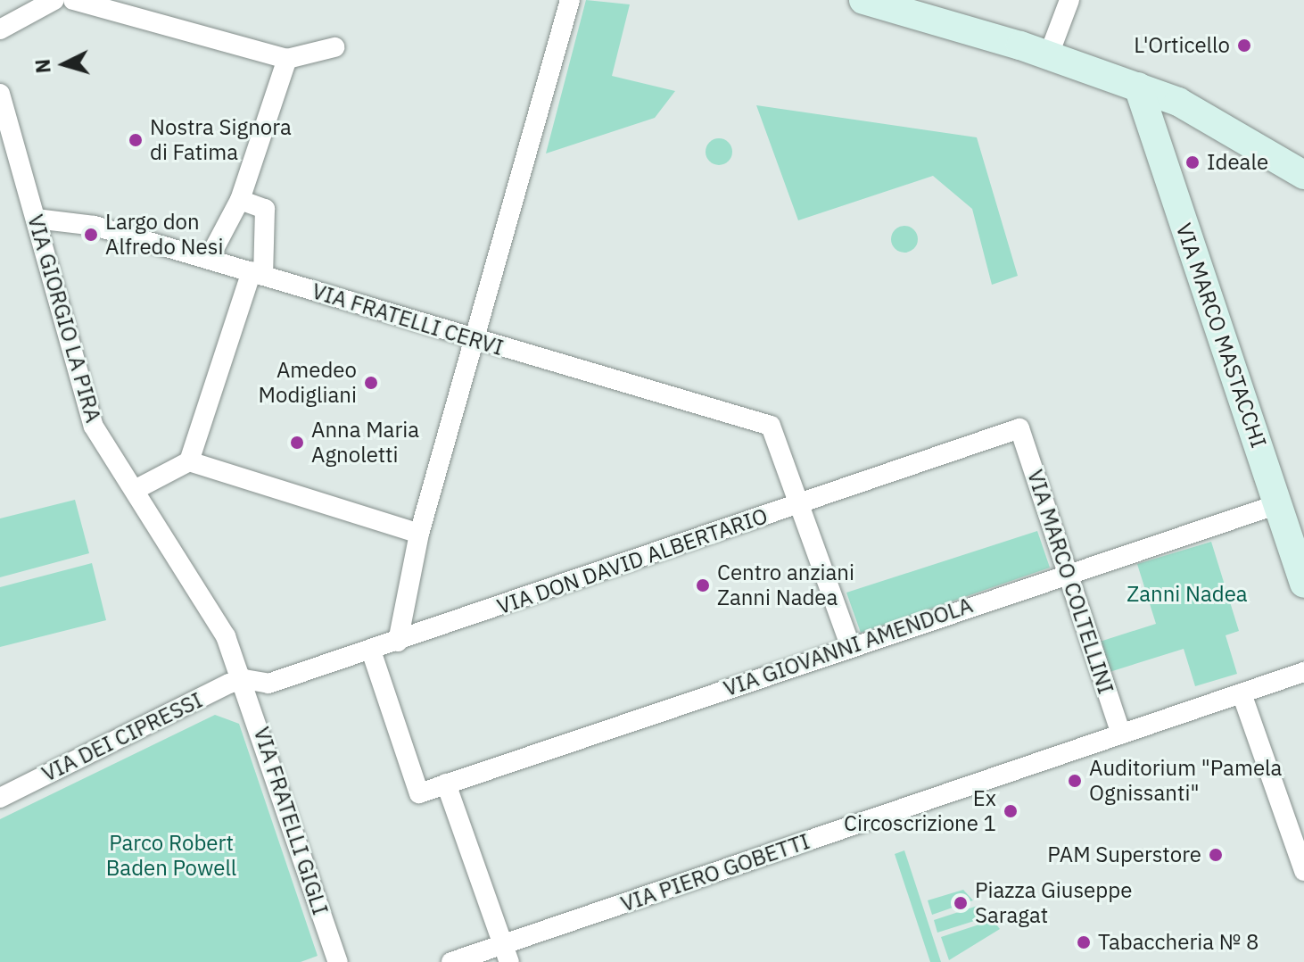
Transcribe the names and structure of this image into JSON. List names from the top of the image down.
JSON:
{
  "streets": {
    "street": [
      "VIA GIORGIO LA PIRA",
      "VIA FRATELLI CERVI",
      "VIA MARCO MASTACCHI",
      "VIA DON DAVID ALBERTARIO",
      "VIA MARCO COLTELLINI",
      "VIA GIOVANNI AMENDOLA",
      "VIA DEI CIPRESSI",
      "VIA FRATELLI GIGLI",
      "VIA PIERO GOBETTI"
    ]
  },
  "crossings": [
    ["VIA GIORGIO LA PIRA", "VIA FRATELLI CERVI"],
    ["VIA GIORGIO LA PIRA", "VIA DON DAVID ALBERTARIO"],
    ["VIA GIORGIO LA PIRA", "VIA DEI CIPRESSI"],
    ["VIA GIORGIO LA PIRA", "VIA FRATELLI GIGLI"],
    ["VIA FRATELLI CERVI", "VIA DON DAVID ALBERTARIO"],
    ["VIA MARCO MASTACCHI", "VIA GIOVANNI AMENDOLA"],
    ["VIA DON DAVID ALBERTARIO", "VIA MARCO COLTELLINI"],
    ["VIA DON DAVID ALBERTARIO", "VIA GIOVANNI AMENDOLA"],
    ["VIA DON DAVID ALBERTARIO", "VIA DEI CIPRESSI"],
    ["VIA DON DAVID ALBERTARIO", "VIA FRATELLI GIGLI"],
    ["VIA MARCO COLTELLINI", "VIA GIOVANNI AMENDOLA"],
    ["VIA MARCO COLTELLINI", "VIA PIERO GOBETTI"],
    ["VIA DEI CIPRESSI", "VIA FRATELLI GIGLI"]
  ],
  "parks": ["Zanni Nadea", "Parco Robert Baden Powell"],
  "places": [
    "L'Orticello",
    "Nostra Signora di Fatima",
    "Ideale",
    "Largo don Alfredo Nesi",
    "Amedeo Modigliani",
    "Anna Maria Agnoletti",
    "Centro anziani Zanni Nadea",
    "Auditorium \"Pamela Ognissanti\"",
    "Ex Circoscrizione 1",
    "PAM Superstore",
    "Piazza Giuseppe Saragat",
    "Tabaccheria № 8"
  ],
  "north": "left"
}
